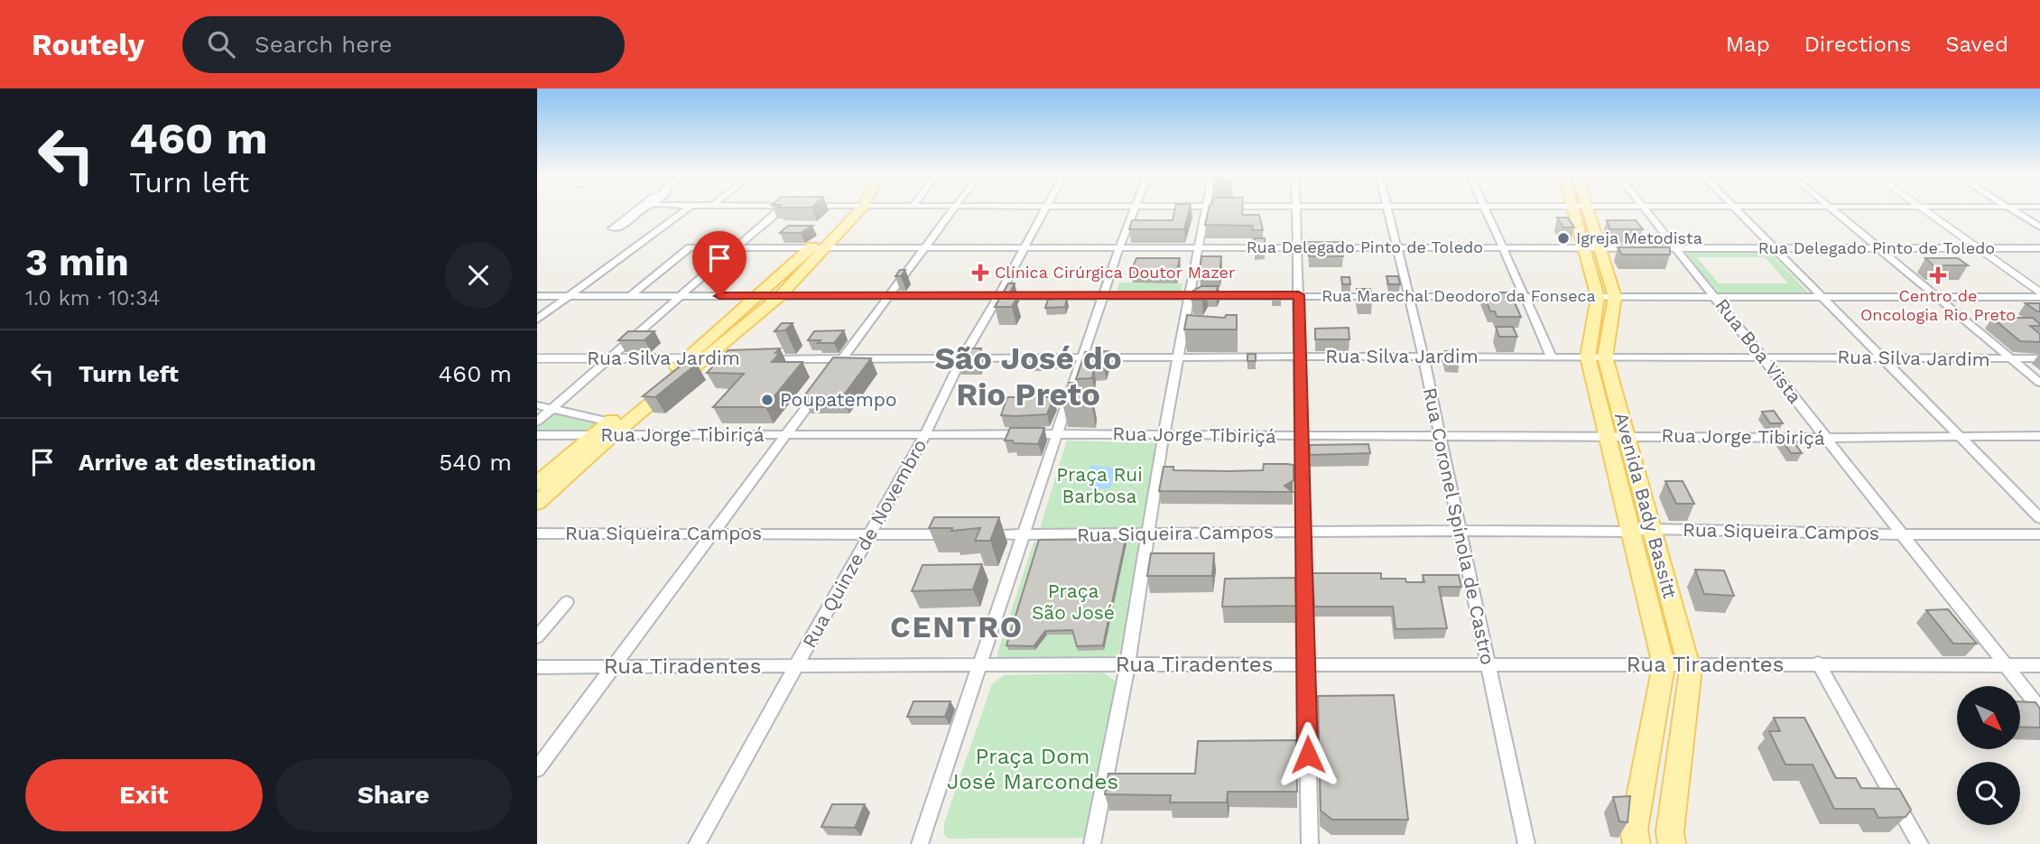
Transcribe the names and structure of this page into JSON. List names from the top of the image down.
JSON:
{
  "streets": {
    "main road": ["Avenida Bady Bassitt"],
    "street": [
      "Rua Delegado Pinto de Toledo",
      "Rua Marechal Deodoro da Fonseca",
      "Rua Boa Vista",
      "Rua Silva Jardim",
      "Rua Jorge Tibiriçá",
      "Rua Coronel Spínola de Castro",
      "Rua Siqueira Campos",
      "Rua Quinze de Novembro",
      "Rua Tiradentes"
    ]
  },
  "crossings": [
    ["Rua Delegado Pinto de Toledo", "Rua Boa Vista"],
    ["Rua Delegado Pinto de Toledo", "Avenida Bady Bassitt"],
    ["Rua Delegado Pinto de Toledo", "Rua Coronel Spínola de Castro"],
    ["Rua Delegado Pinto de Toledo", "Rua Quinze de Novembro"],
    ["Rua Marechal Deodoro da Fonseca", "Rua Boa Vista"],
    ["Rua Marechal Deodoro da Fonseca", "Avenida Bady Bassitt"],
    ["Rua Marechal Deodoro da Fonseca", "Rua Coronel Spínola de Castro"],
    ["Rua Marechal Deodoro da Fonseca", "Rua Quinze de Novembro"],
    ["Rua Boa Vista", "Rua Silva Jardim"],
    ["Rua Boa Vista", "Rua Jorge Tibiriçá"],
    ["Rua Boa Vista", "Rua Siqueira Campos"],
    ["Rua Boa Vista", "Rua Tiradentes"],
    ["Rua Silva Jardim", "Avenida Bady Bassitt"],
    ["Rua Silva Jardim", "Rua Coronel Spínola de Castro"],
    ["Rua Silva Jardim", "Rua Quinze de Novembro"],
    ["Rua Jorge Tibiriçá", "Avenida Bady Bassitt"],
    ["Rua Jorge Tibiriçá", "Rua Coronel Spínola de Castro"],
    ["Rua Jorge Tibiriçá", "Rua Quinze de Novembro"],
    ["Avenida Bady Bassitt", "Rua Siqueira Campos"],
    ["Avenida Bady Bassitt", "Rua Tiradentes"],
    ["Rua Coronel Spínola de Castro", "Rua Siqueira Campos"],
    ["Rua Coronel Spínola de Castro", "Rua Tiradentes"],
    ["Rua Siqueira Campos", "Rua Quinze de Novembro"],
    ["Rua Quinze de Novembro", "Rua Tiradentes"]
  ],
  "districts": ["São José do Rio Preto", "CENTRO"],
  "parks": ["Praça Rui Barbosa", "Praça São José", "Praça Dom José Marcondes"],
  "places": {
    "other": ["Igreja Metodista", "Poupatempo"],
    "health": ["Clínica Cirúrgica Doutor Mazer", "Centro de Oncologia Rio Preto"]
  },
  "north": "bottom right",
  "page": {
    "header": "Routely",
    "search": "Search here",
    "nav": ["Map", "Directions", "Saved"],
    "turn": ["460 m", "Turn left"],
    "heading": ["3 min", "1.0 km · 10:34"],
    "list": [
      {
        "name": "Turn left",
        "value": "460 m"
      },
      {
        "name": "Arrive at destination",
        "value": "540 m"
      }
    ],
    "buttons": ["Exit", "Share"]
  }
}
